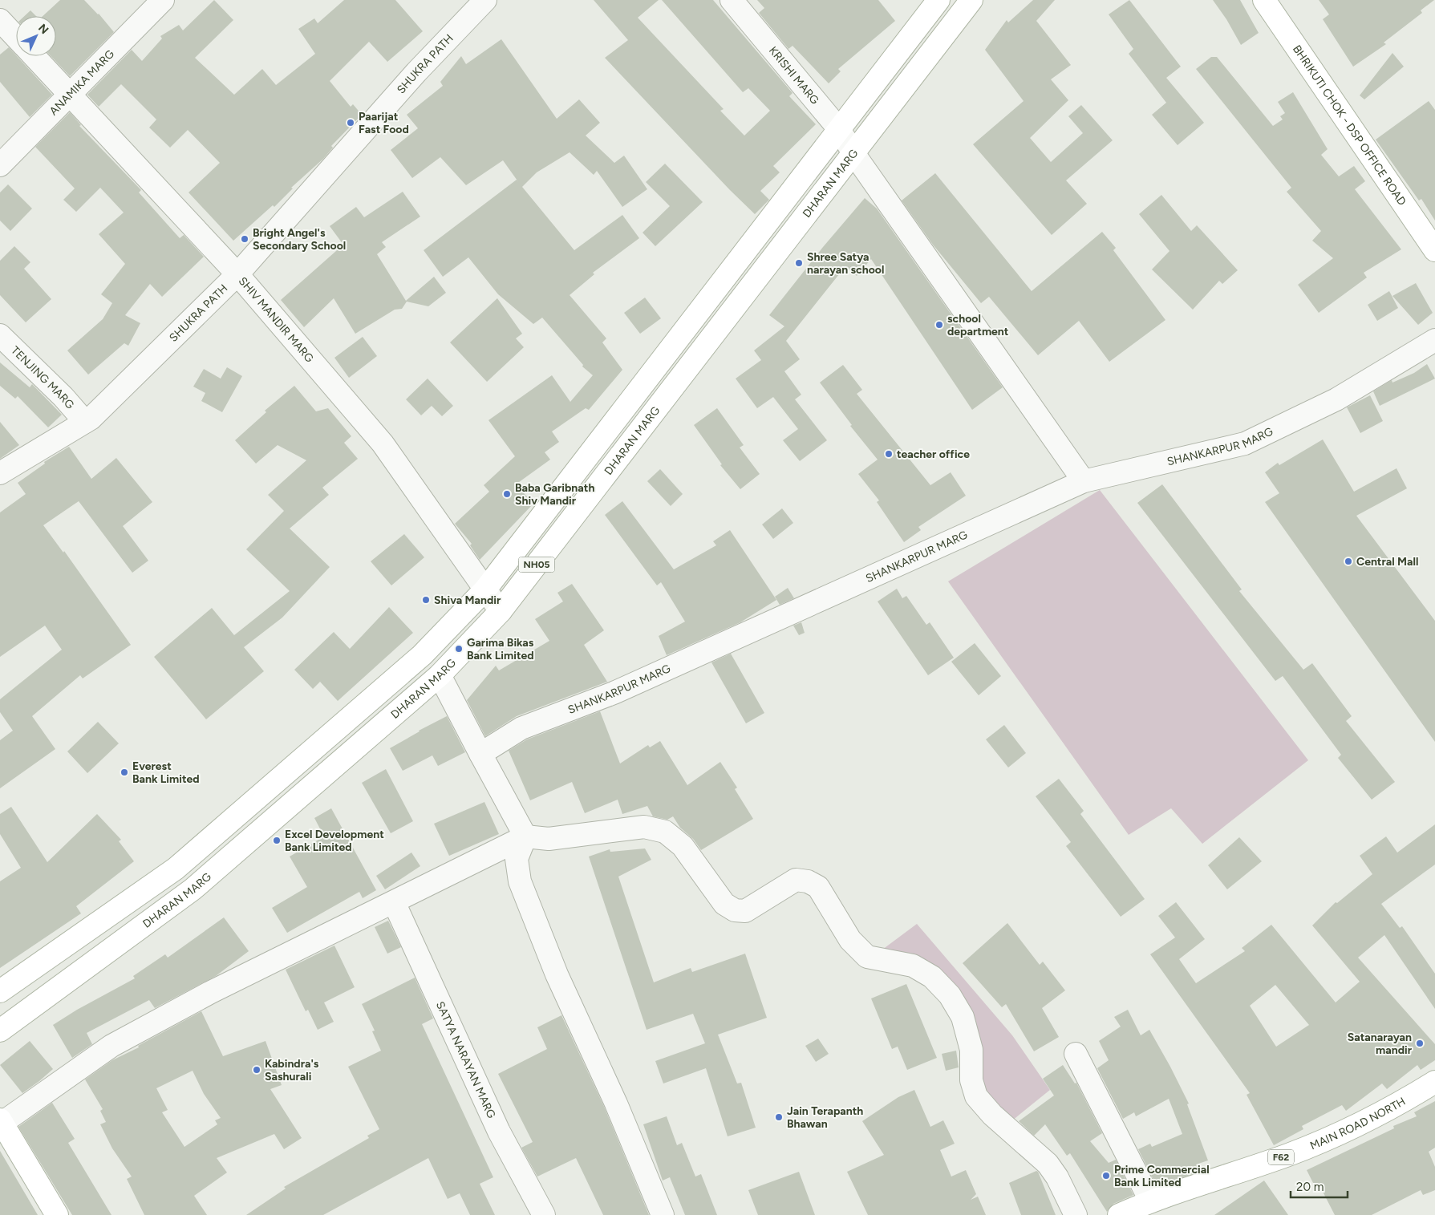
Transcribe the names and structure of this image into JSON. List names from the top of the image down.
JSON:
{
  "streets": {
    "main road": [
      "BHRIKUTI CHOK - DSP OFFICE ROAD",
      "DHARAN MARG",
      "NH05",
      "MAIN ROAD NORTH",
      "F62"
    ],
    "street": [
      "SHUKRA PATH",
      "KRISHI MARG",
      "ANAMIKA MARG",
      "SHIV MANDIR MARG",
      "TENJING MARG",
      "SHANKARPUR MARG",
      "SATYA NARAYAN MARG"
    ]
  },
  "crossings": [
    ["SHUKRA PATH", "SHIV MANDIR MARG"],
    ["SHUKRA PATH", "TENJING MARG"],
    ["KRISHI MARG", "DHARAN MARG"],
    ["KRISHI MARG", "SHANKARPUR MARG"],
    ["KRISHI MARG", "NH05"],
    ["ANAMIKA MARG", "SHIV MANDIR MARG"],
    ["DHARAN MARG", "SHIV MANDIR MARG"],
    ["SHIV MANDIR MARG", "NH05"]
  ],
  "places": [
    "Paarijat Fast Food",
    "Bright Angel's Secondary School",
    "Shree Satya narayan school",
    "school department",
    "teacher office",
    "Baba Garibnath Shiv Mandir",
    "Central Mall",
    "Shiva Mandir",
    "Garima Bikas Bank Limited",
    "Everest Bank Limited",
    "Excel Development Bank Limited",
    "Satanarayan mandir",
    "Kabindra's Sashurali",
    "Jain Terapanth Bhawan",
    "Prime Commercial Bank Limited"
  ],
  "scale_bar": "20 m",
  "north": "top right"
}
